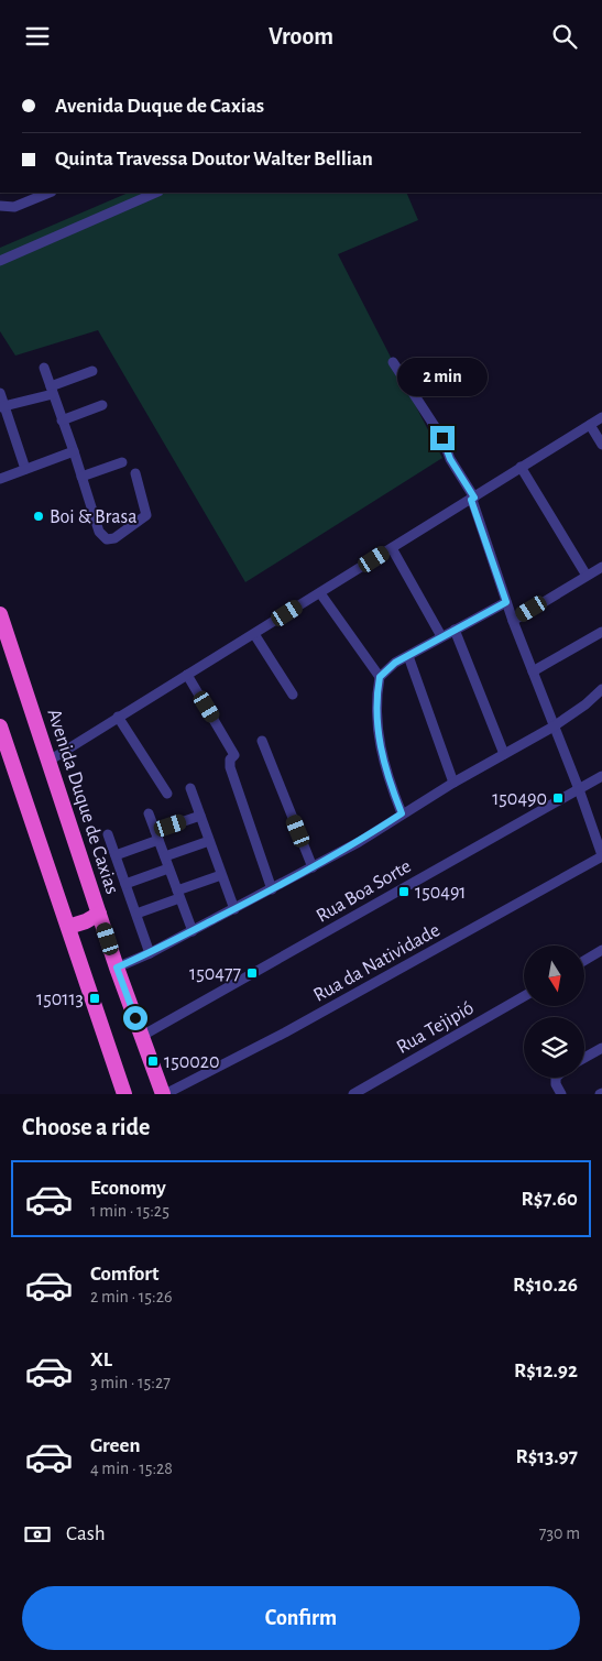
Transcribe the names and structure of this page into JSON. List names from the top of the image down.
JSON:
{
  "streets": {
    "highway": ["Avenida Duque de Caxias"],
    "street": ["Rua Boa Sorte", "Rua da Natividade", "Rua Tejipió"]
  },
  "crossings": [
    ["Avenida Duque de Caxias", "Rua Boa Sorte"],
    ["Avenida Duque de Caxias", "Rua da Natividade"]
  ],
  "places": {
    "other": ["Boi & Brasa"],
    "transit": [
      "150490",
      "150491",
      "150477",
      "150113",
      "150020"
    ]
  },
  "north": "bottom",
  "page": {
    "header": "Vroom",
    "banner": ["Avenida Duque de Caxias", "Quinta Travessa Doutor Walter Bellian"],
    "bubble": "2 min",
    "heading": "Choose a ride",
    "list": [
      {
        "name": "Economy",
        "note": "1 min · 15:25",
        "value": "R$7.60"
      },
      {
        "name": "Comfort",
        "note": "2 min · 15:26",
        "value": "R$10.26"
      },
      {
        "name": "XL",
        "note": "3 min · 15:27",
        "value": "R$12.92"
      },
      {
        "name": "Green",
        "note": "4 min · 15:28",
        "value": "R$13.97"
      }
    ],
    "pay": ["Cash", "730 m"],
    "buttons": "Confirm"
  }
}
